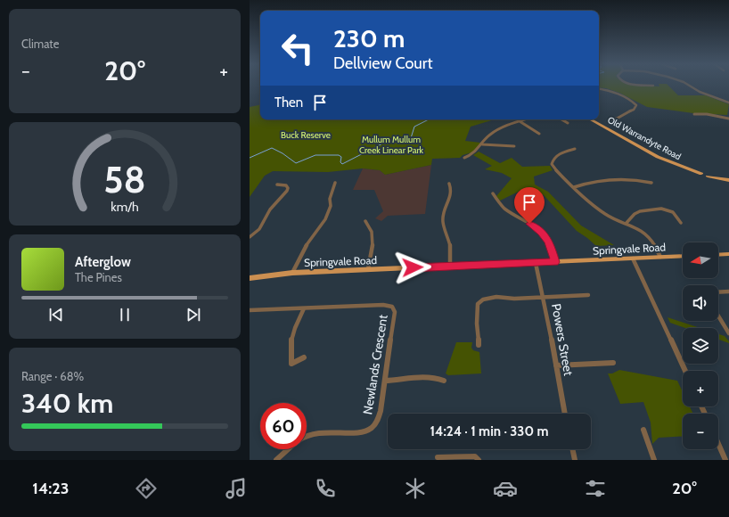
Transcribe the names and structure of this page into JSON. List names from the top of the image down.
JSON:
{
  "streets": {
    "main road": ["Old Warrandyte Road", "Springvale Road"],
    "street": ["Powers Street", "Newlands Crescent"]
  },
  "crossings": [
    ["Springvale Road", "Powers Street"]
  ],
  "parks": ["Buck Reserve", "Mullum Mullum Creek Linear Park"],
  "north": "left",
  "page": {
    "tile": [
      "Climate",
      ["Range · 68%", "340 km"]
    ],
    "turn": ["230 m", "Dellview Court"],
    "heat": ["−", "20°", "+"],
    "then": "Then",
    "map_buttons": ["+", "−"],
    "song": ["Afterglow", "The Pines"],
    "limit": "60",
    "trip": "14:24 · 1 min · 330 m",
    "tabs": ["14:23", "20°"],
    "gauge": ["58", "km/h"]
  }
}
